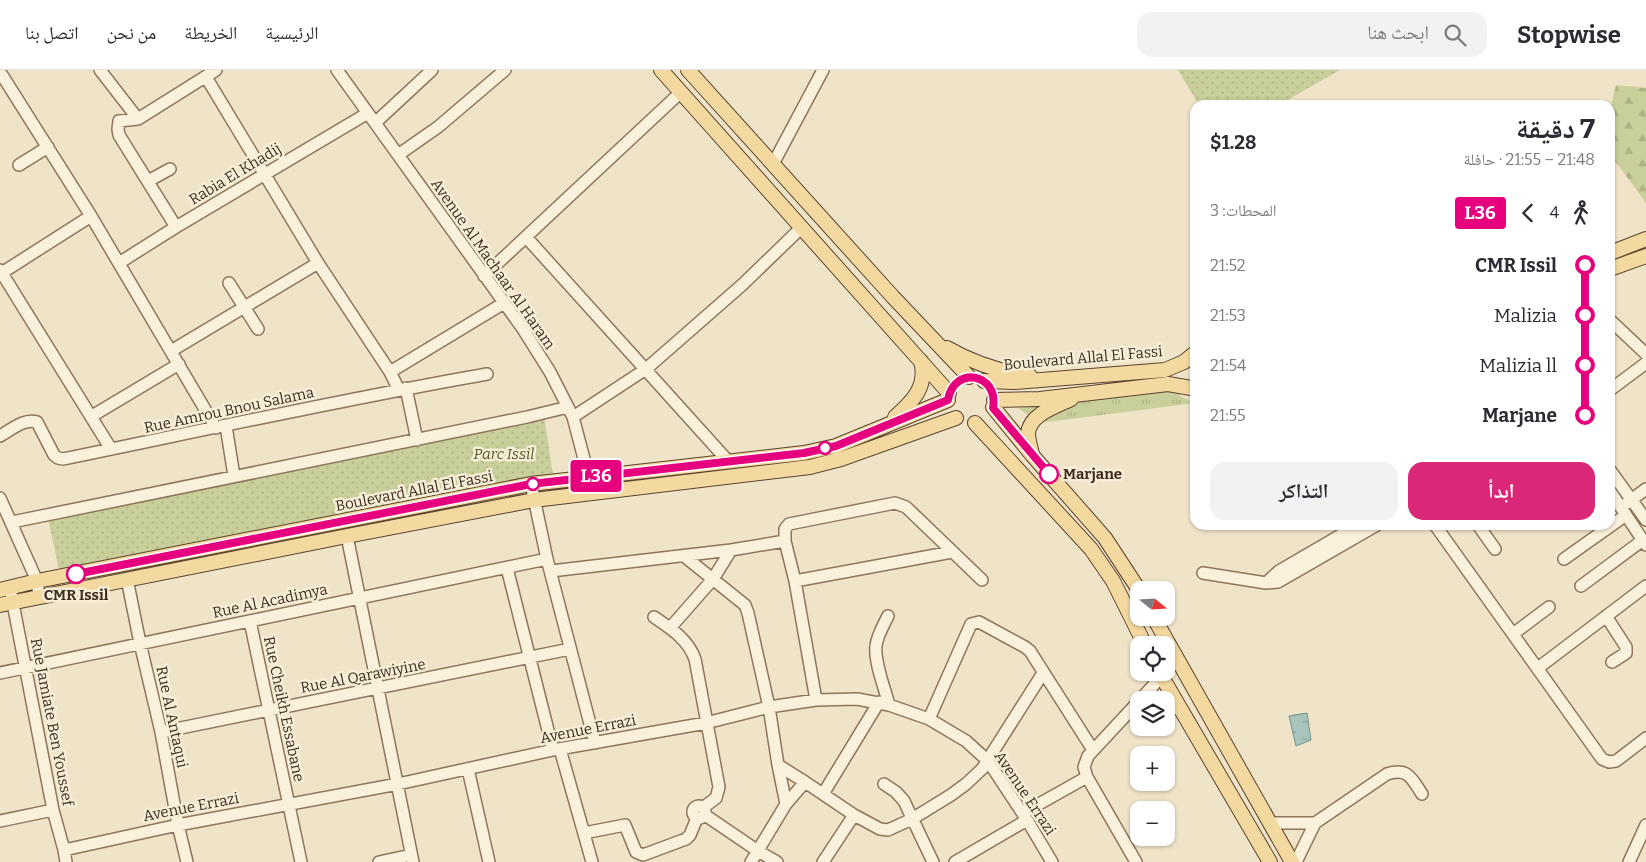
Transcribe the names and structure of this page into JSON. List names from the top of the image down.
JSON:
{
  "streets": {
    "main road": ["Boulevard Allal El Fassi"],
    "street": [
      "Rabia El Khadij",
      "Avenue Al Machaar Al Haram",
      "Rue Amrou Bnou Salama",
      "Rue Al Acadimya",
      "Rue Al Qarawiyine",
      "Rue Cheikh Essabane",
      "Rue Al Antaqui",
      "Rue Jamiate Ben Youssef",
      "Avenue Errazi"
    ]
  },
  "crossings": [
    ["Rabia El Khadij", "Avenue Al Machaar Al Haram"],
    ["Avenue Al Machaar Al Haram", "Boulevard Allal El Fassi"],
    ["Boulevard Allal El Fassi", "Rue Al Antaqui"],
    ["Boulevard Allal El Fassi", "Rue Jamiate Ben Youssef"],
    ["Rue Al Acadimya", "Rue Cheikh Essabane"],
    ["Rue Al Acadimya", "Rue Al Antaqui"],
    ["Rue Al Acadimya", "Rue Jamiate Ben Youssef"],
    ["Rue Al Qarawiyine", "Rue Cheikh Essabane"],
    ["Rue Al Qarawiyine", "Rue Al Antaqui"],
    ["Rue Cheikh Essabane", "Avenue Errazi"],
    ["Rue Al Antaqui", "Avenue Errazi"],
    ["Rue Jamiate Ben Youssef", "Avenue Errazi"]
  ],
  "parks": ["Parc Issil"],
  "places": ["Marjane", "CMR Issil"],
  "lines": ["bus line L36"],
  "north": "right",
  "page": {
    "header": "Stopwise",
    "search": "ابحث هنا",
    "nav": [
      "الرئيسية",
      "الخريطة",
      "من نحن",
      "اتصل بنا"
    ],
    "on_map": "L36",
    "heading": ["7 دقيقة", "21:48 – 21:55 · حافلة", "$1.28"],
    "legs": ["4", "L36", "المحطات: 3"],
    "list": [
      {
        "name": "CMR Issil",
        "value": "21:52"
      },
      {
        "name": "Malizia",
        "value": "21:53"
      },
      {
        "name": "Malizia ll",
        "value": "21:54"
      },
      {
        "name": "Marjane",
        "value": "21:55"
      }
    ],
    "buttons": ["ابدأ", "التذاكر"],
    "map_buttons": ["+", "−"]
  }
}
